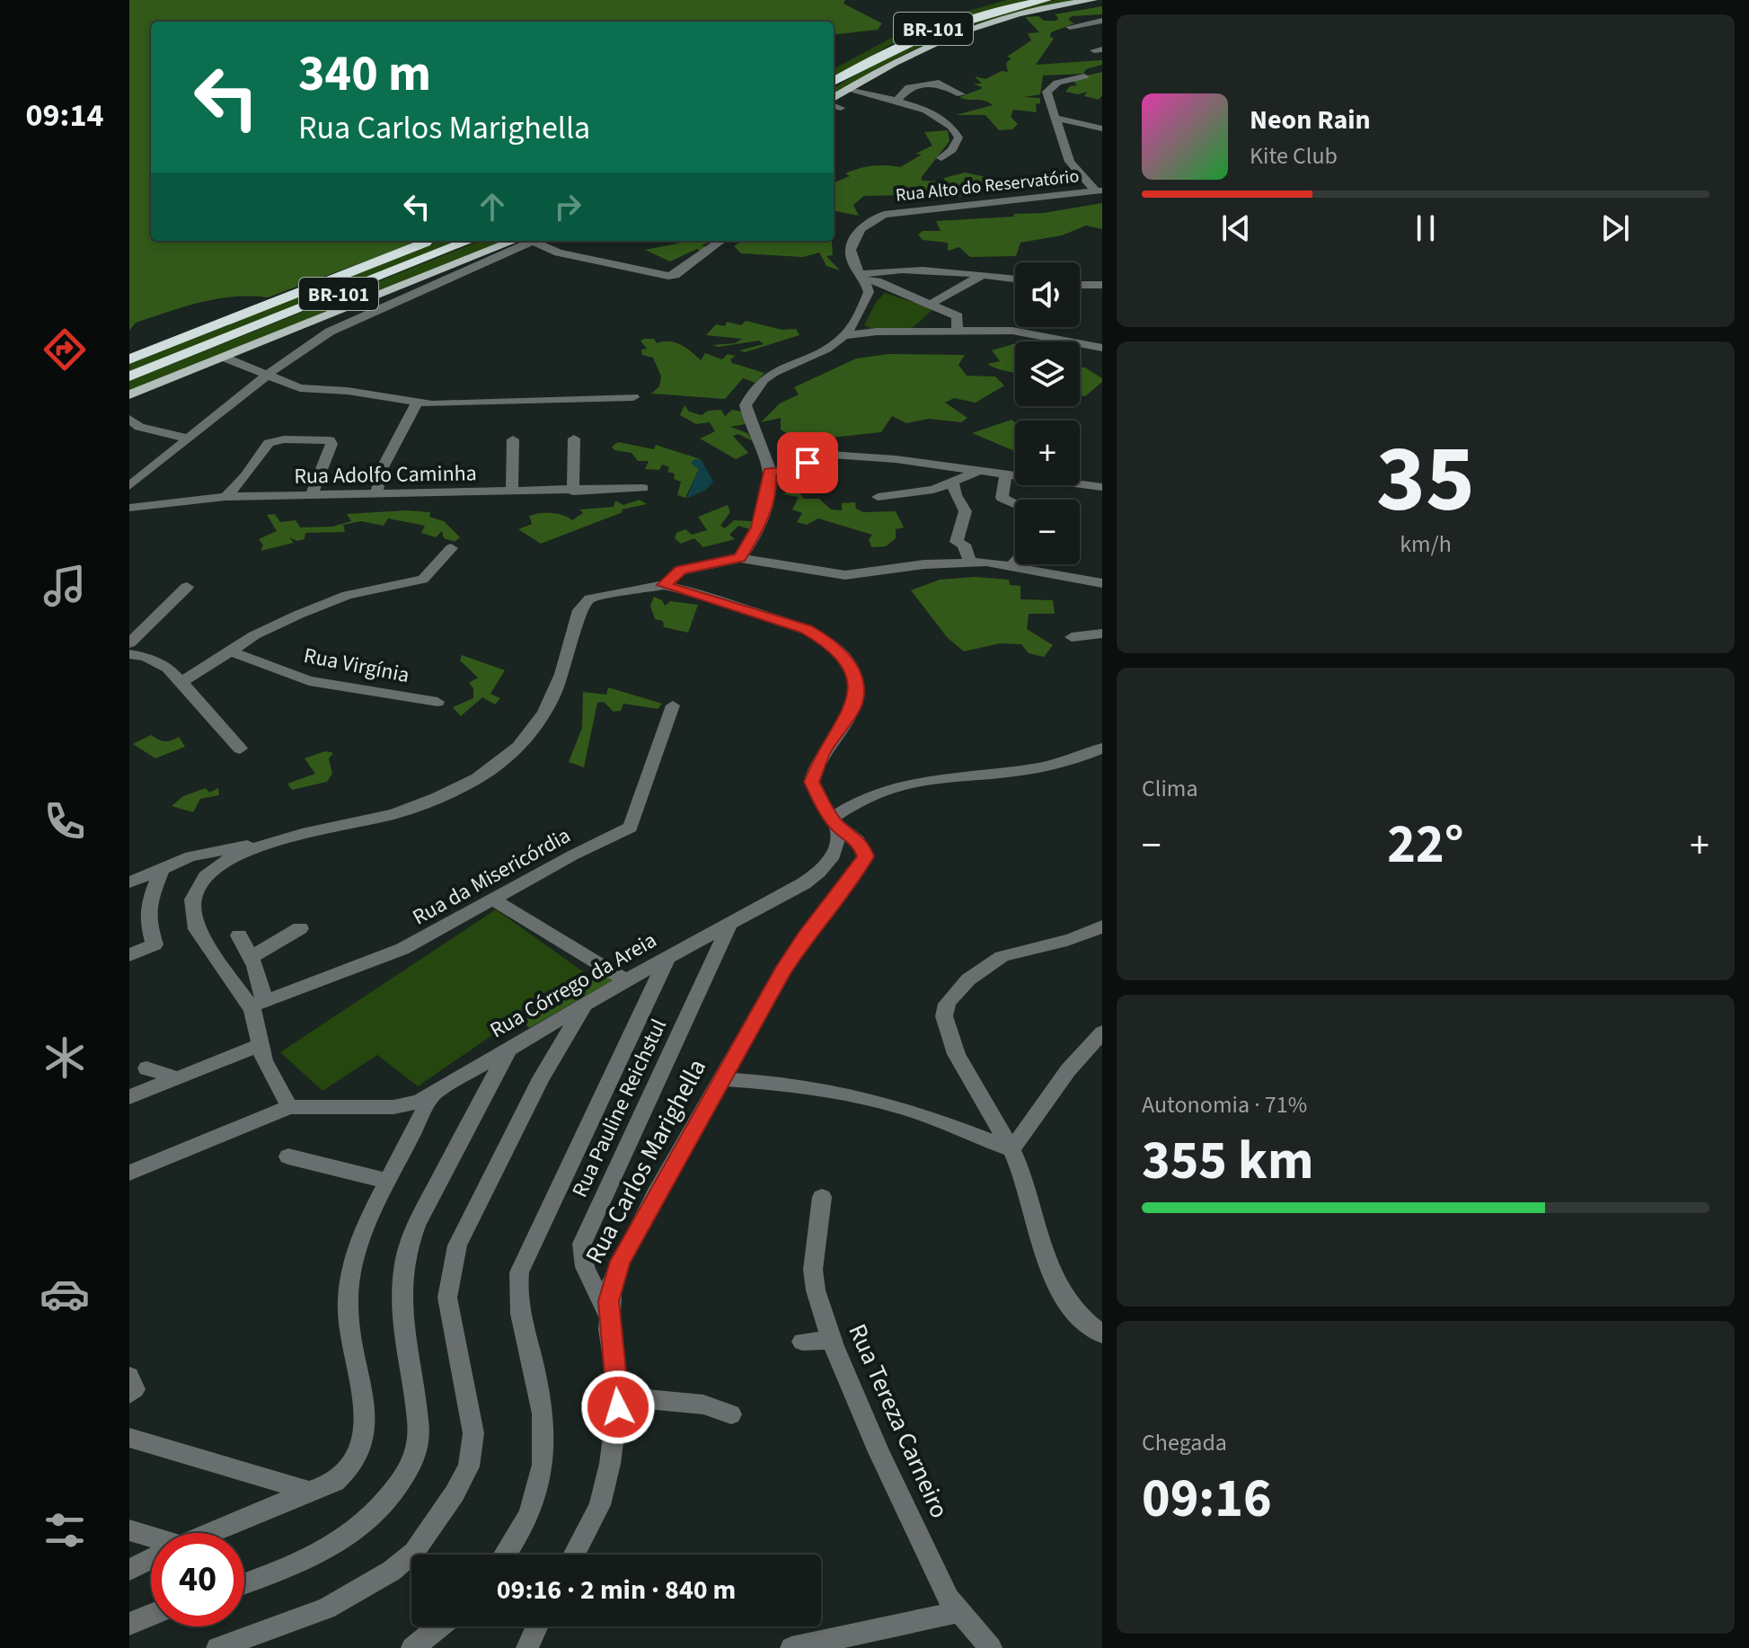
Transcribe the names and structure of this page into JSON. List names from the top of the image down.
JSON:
{
  "streets": {
    "highway": ["BR-101"],
    "street": [
      "Rua Alto do Reservatório",
      "Rua Adolfo Caminha",
      "Rua Virgínia",
      "Rua da Misericórdia",
      "Rua Córrego da Areia",
      "Rua Pauline Reichstul",
      "Rua Carlos Marighella",
      "Rua Tereza Carneiro"
    ]
  },
  "crossings": [
    ["Rua Córrego da Areia", "Rua Pauline Reichstul"],
    ["Rua Córrego da Areia", "Rua Carlos Marighella"],
    ["Rua Pauline Reichstul", "Rua Carlos Marighella"]
  ],
  "page": {
    "tabs": "09:14",
    "turn": ["340 m", "Rua Carlos Marighella"],
    "song": ["Neon Rain", "Kite Club"],
    "map_buttons": ["+", "−"],
    "tile": [
      ["35", "km/h"],
      "Clima",
      ["Autonomia · 71%", "355 km"],
      ["Chegada", "09:16"]
    ],
    "heat": ["−", "22°", "+"],
    "limit": "40",
    "trip": "09:16 · 2 min · 840 m"
  }
}
